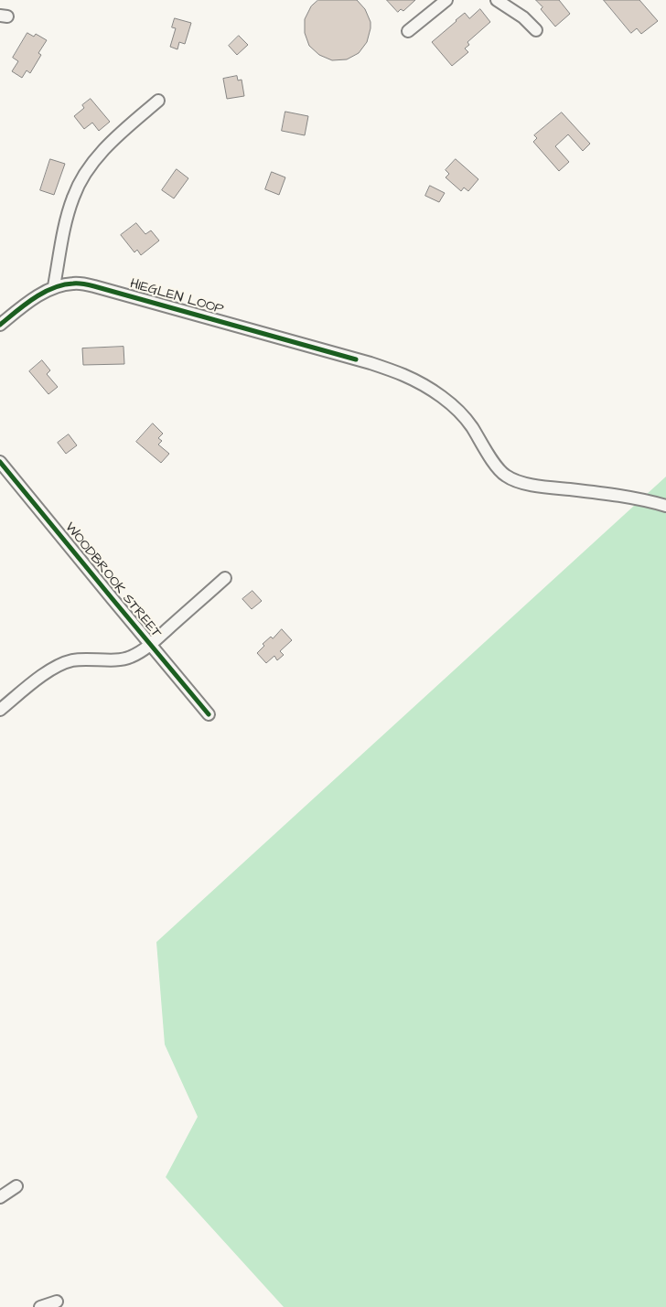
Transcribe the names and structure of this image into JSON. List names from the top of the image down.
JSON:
{
  "streets": {
    "street": ["HIEGLEN LOOP", "WOODBROOK STREET"]
  }
}
